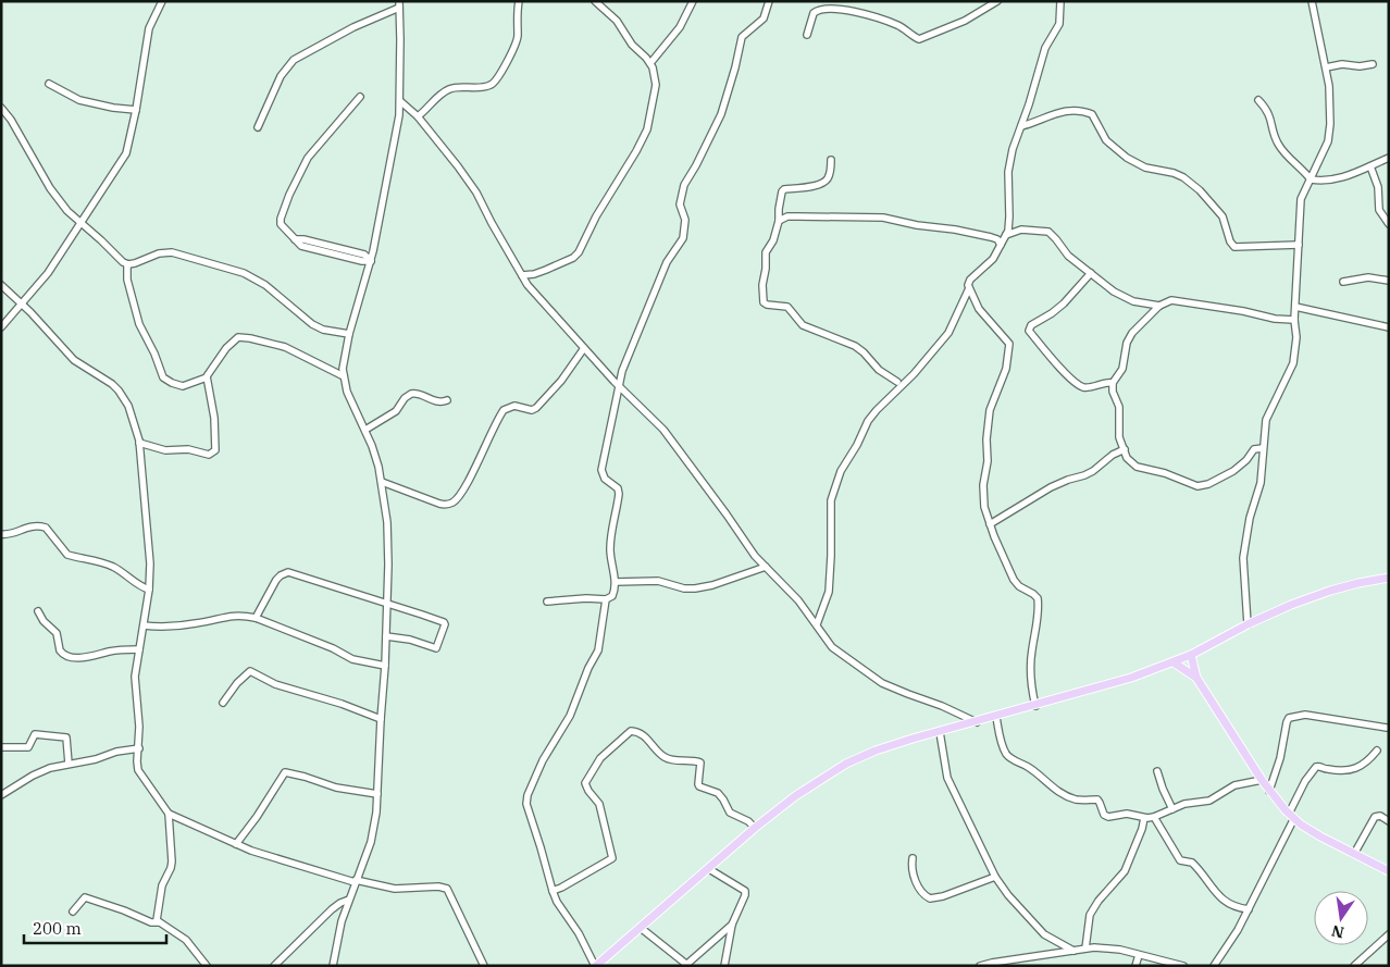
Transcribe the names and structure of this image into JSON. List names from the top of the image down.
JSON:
{
  "scale_bar": "200 m",
  "north": "bottom"
}
